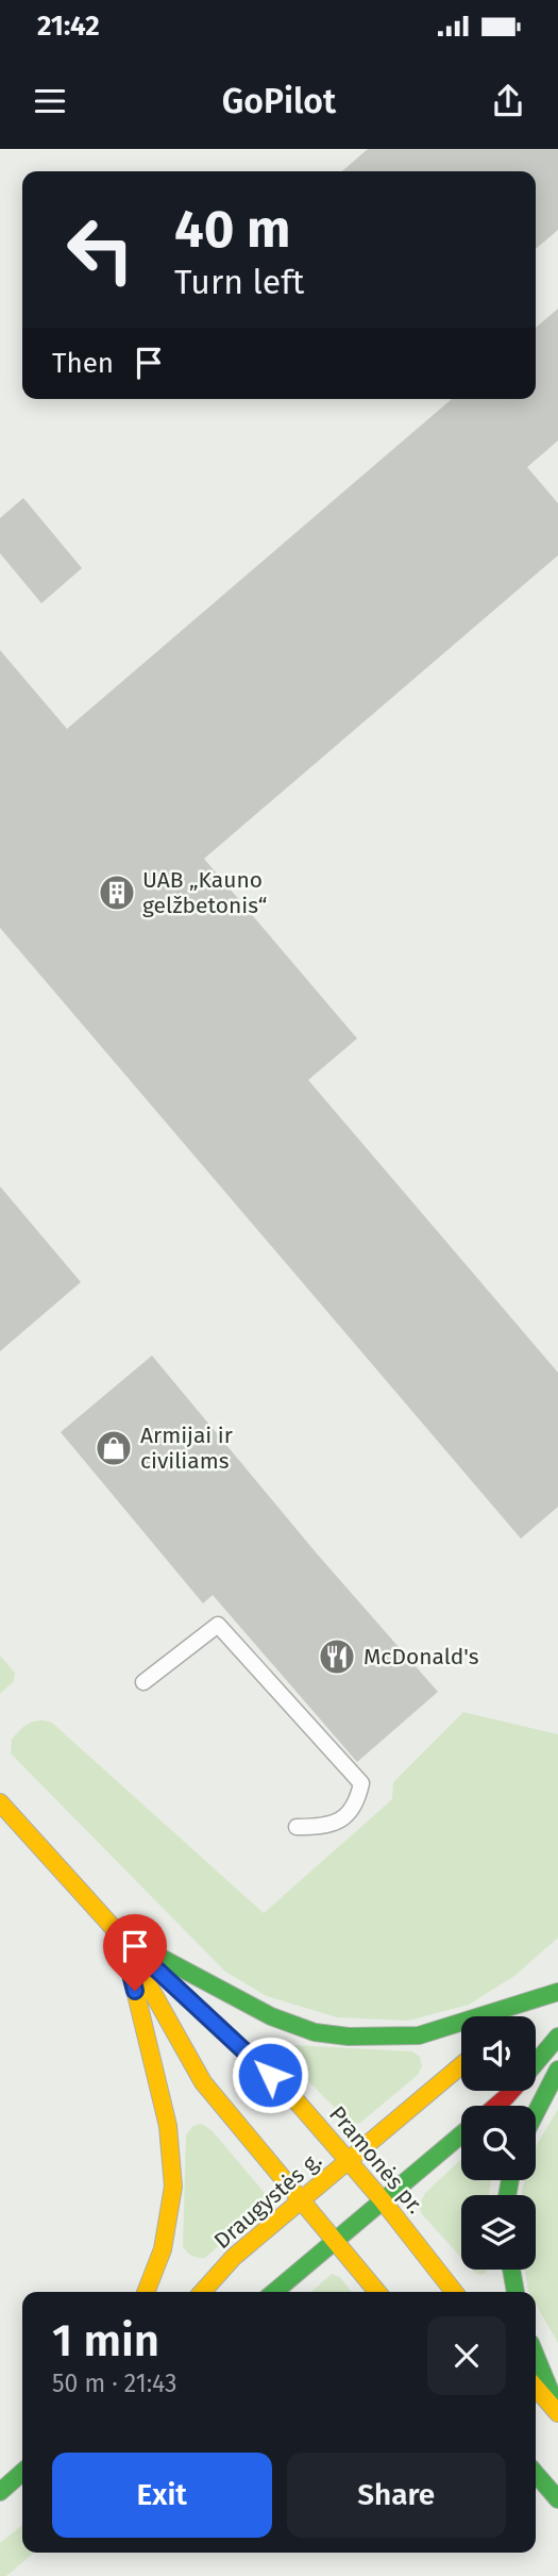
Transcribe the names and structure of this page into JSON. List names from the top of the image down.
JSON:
{
  "streets": {
    "main road": ["Pramonės pr.", "Draugystės g."]
  },
  "crossings": [
    ["Pramonės pr.", "Draugystės g."]
  ],
  "places": {
    "building": ["UAB „Kauno gelžbetonis“"],
    "shop": ["Armijai ir civiliams"],
    "restaurant": ["McDonald's"]
  },
  "page": {
    "status": "21:42",
    "header": "GoPilot",
    "turn": ["40 m", "Turn left"],
    "then": "Then",
    "heading": ["1 min", "50 m · 21:43"],
    "buttons": ["Exit", "Share"]
  }
}
